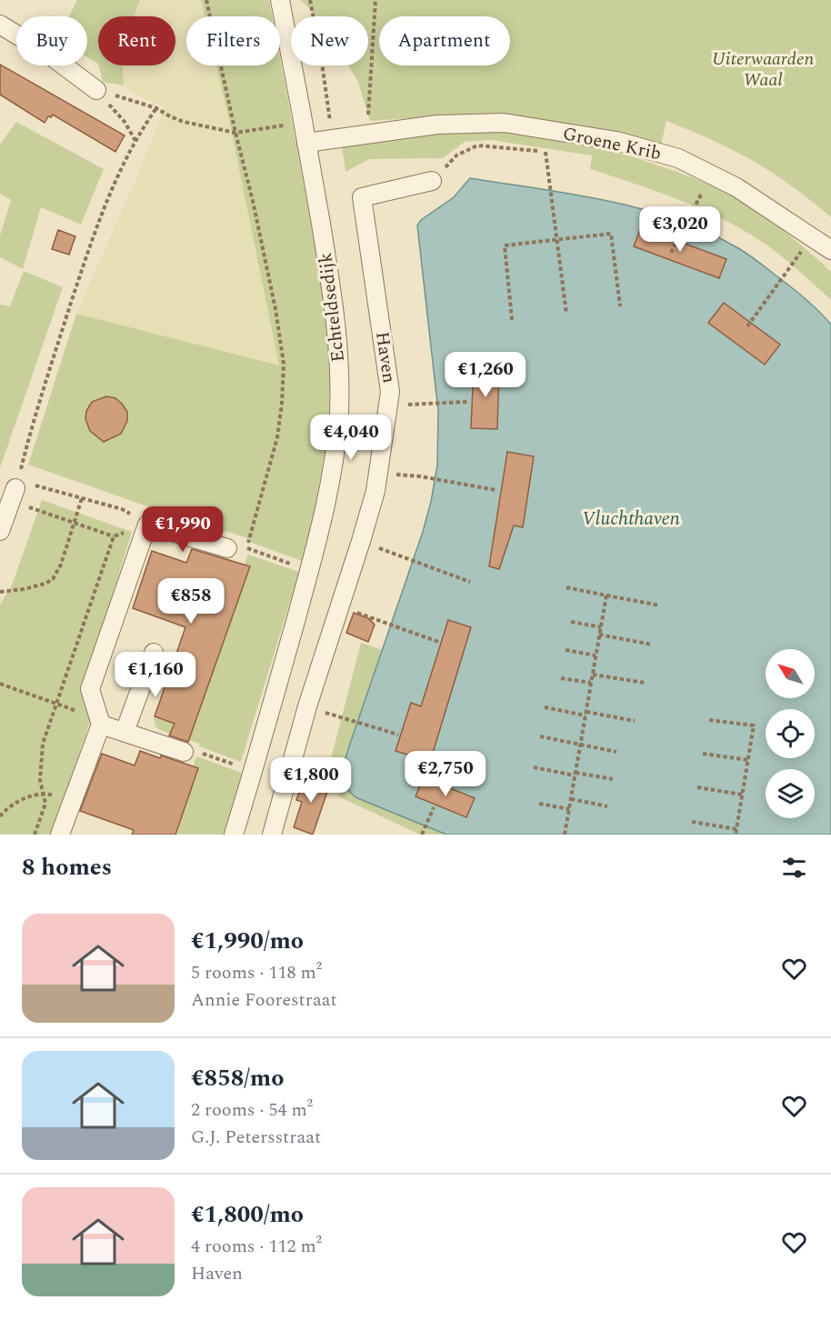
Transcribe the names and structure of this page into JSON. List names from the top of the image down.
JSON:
{
  "streets": {
    "street": ["Groene Krib", "Echteldsedijk", "Haven"]
  },
  "water": ["Vluchthaven"],
  "parks": ["Uiterwaarden Waal"],
  "north": "top left",
  "page": {
    "chip": [
      "Buy",
      "Rent",
      "Filters",
      "New",
      "Apartment"
    ],
    "price": [
      "€3,020",
      "€1,260",
      "€4,040",
      "€1,990",
      "€858",
      "€1,160",
      "€2,750",
      "€1,800"
    ],
    "heading": "8 homes",
    "list": [
      {
        "name": "€1,990/mo",
        "note": "5 rooms · 118 m² · Annie Foorestraat"
      },
      {
        "name": "€858/mo",
        "note": "2 rooms · 54 m² · G.J. Petersstraat"
      },
      {
        "name": "€1,800/mo",
        "note": "4 rooms · 112 m² · Haven"
      }
    ]
  }
}
